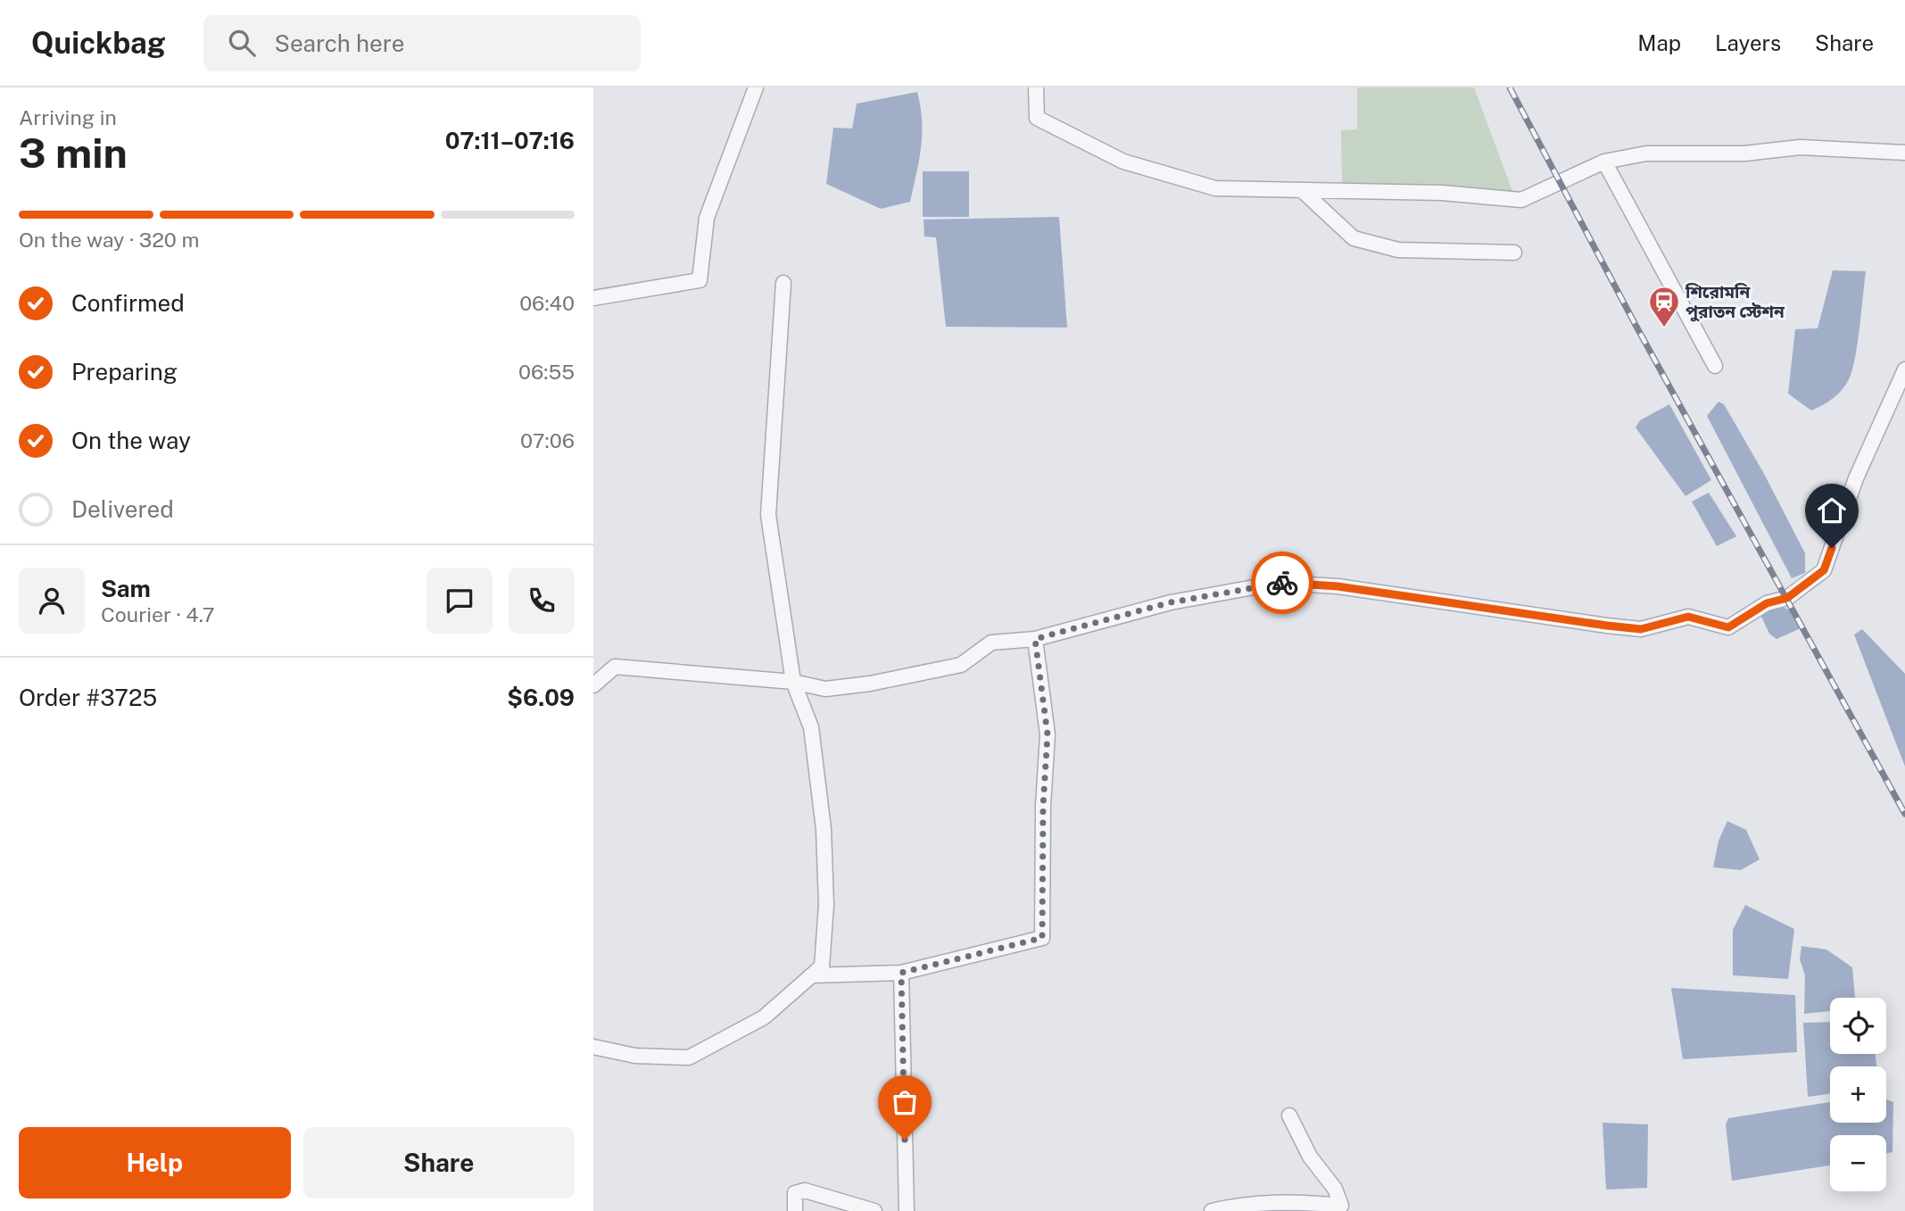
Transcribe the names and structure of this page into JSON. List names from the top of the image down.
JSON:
{
  "places": {
    "station": ["শিরোমনি পুরাতন স্টেশন"]
  },
  "page": {
    "header": "Quickbag",
    "search": "Search here",
    "nav": ["Map", "Layers", "Share"],
    "heading": ["3 min", "Arriving in", "07:11–07:16"],
    "panel": [
      "Sam",
      "Courier · 4.7",
      "Order #3725",
      "$6.09"
    ],
    "bar": "On the way · 320 m",
    "list": [
      ["Confirmed", "06:40"],
      ["Preparing", "06:55"],
      ["On the way", "07:06"],
      "Delivered"
    ],
    "map_buttons": ["+", "−"],
    "buttons": ["Help", "Share"]
  }
}
